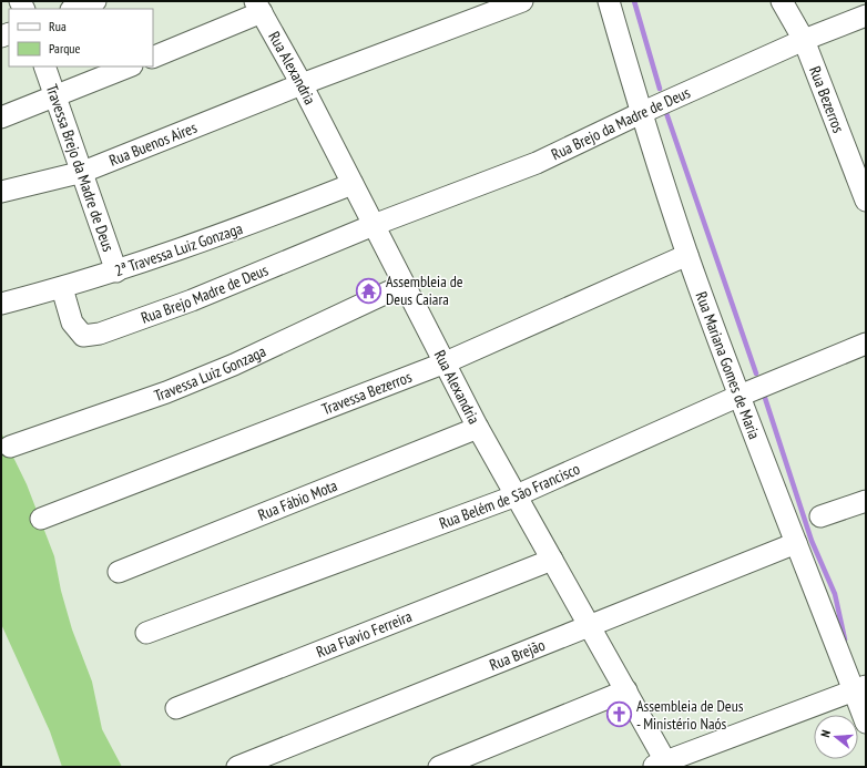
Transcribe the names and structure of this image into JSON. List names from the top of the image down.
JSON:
{
  "streets": {
    "street": [
      "Rua Alexandria",
      "Rua Bezerros",
      "Rua Brejo da Madre de Deus",
      "Rua Buenos Aires",
      "Travessa Brejo da Madre de Deus",
      "2ª Travessa Luiz Gonzaga",
      "Rua Brejo Madre de Deus",
      "Rua Mariana Gomes de Maria",
      "Travessa Luiz Gonzaga",
      "Travessa Bezerros",
      "Rua Belém de São Francisco",
      "Rua Fábio Mota",
      "Rua Flavio Ferreira",
      "Rua Brejão"
    ]
  },
  "crossings": [
    ["Rua Alexandria", "Rua Brejo da Madre de Deus"],
    ["Rua Alexandria", "Rua Buenos Aires"],
    ["Rua Alexandria", "2ª Travessa Luiz Gonzaga"],
    ["Rua Alexandria", "Rua Brejo Madre de Deus"],
    ["Rua Alexandria", "Travessa Luiz Gonzaga"],
    ["Rua Alexandria", "Travessa Bezerros"],
    ["Rua Alexandria", "Rua Belém de São Francisco"],
    ["Rua Alexandria", "Rua Fábio Mota"],
    ["Rua Alexandria", "Rua Flavio Ferreira"],
    ["Rua Alexandria", "Rua Brejão"],
    ["Rua Bezerros", "Rua Brejo da Madre de Deus"],
    ["Rua Brejo da Madre de Deus", "Rua Brejo Madre de Deus"],
    ["Rua Brejo da Madre de Deus", "Rua Mariana Gomes de Maria"],
    ["Rua Buenos Aires", "Travessa Brejo da Madre de Deus"],
    ["Travessa Brejo da Madre de Deus", "2ª Travessa Luiz Gonzaga"],
    ["2ª Travessa Luiz Gonzaga", "Rua Brejo Madre de Deus"],
    ["Rua Mariana Gomes de Maria", "Travessa Bezerros"],
    ["Rua Mariana Gomes de Maria", "Rua Belém de São Francisco"],
    ["Rua Mariana Gomes de Maria", "Rua Brejão"]
  ],
  "places": {
    "temple": ["Assembleia de Deus Caiara"],
    "church": ["Assembleia de Deus - Ministério Naós"]
  },
  "legend": ["Rua", "Parque"],
  "north": "left"
}
